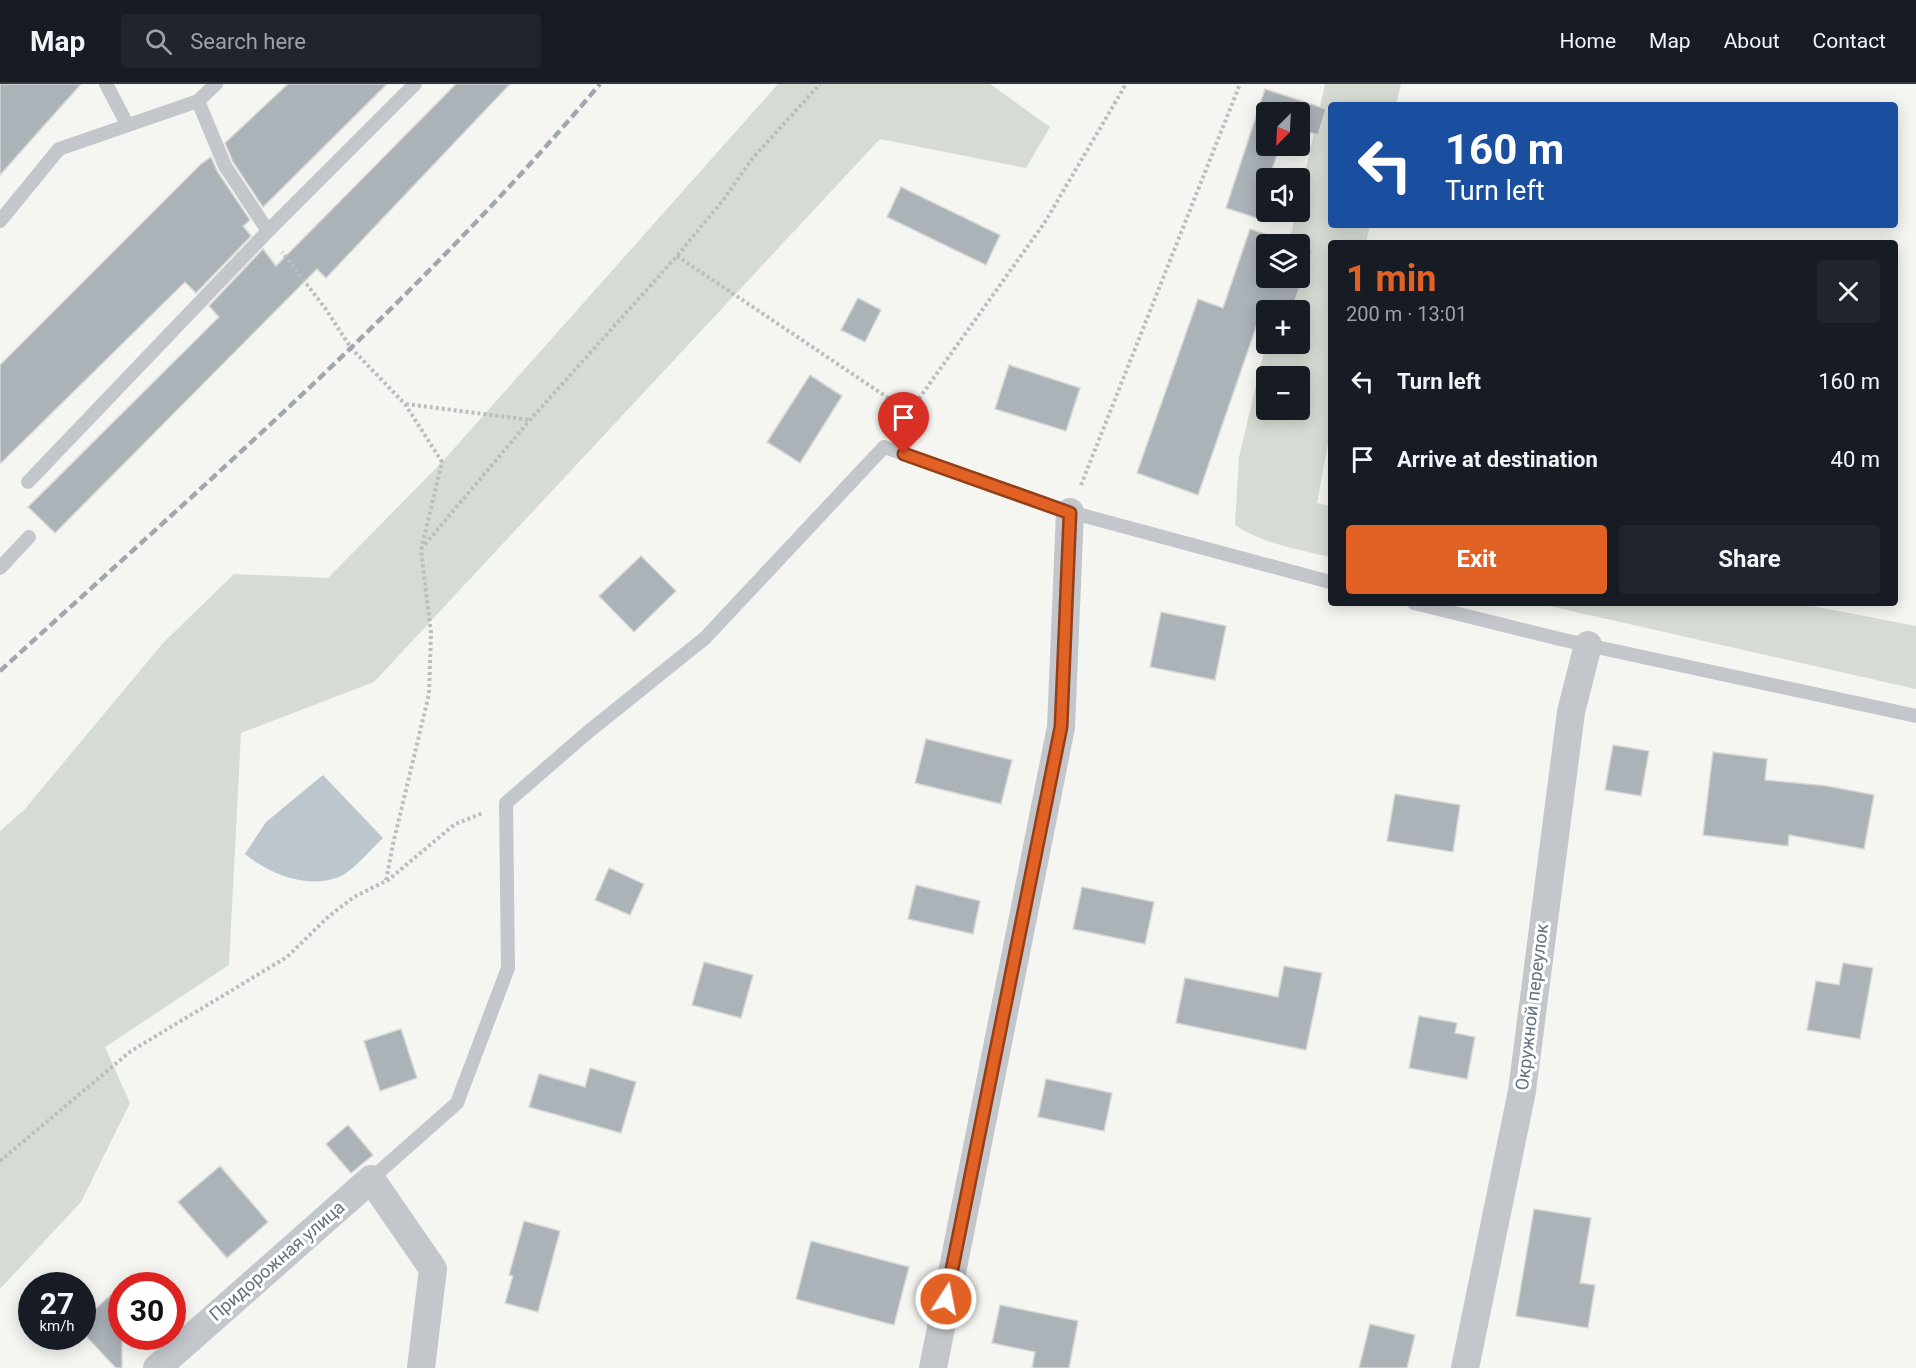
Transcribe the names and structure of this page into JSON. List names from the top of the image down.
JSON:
{
  "streets": {
    "street": ["Окружной переулок", "Придорожная улица"]
  },
  "north": "bottom left",
  "page": {
    "header": "Map",
    "search": "Search here",
    "nav": [
      "Home",
      "Map",
      "About",
      "Contact"
    ],
    "map_buttons": ["+", "−"],
    "turn": ["160 m", "Turn left"],
    "heading": ["1 min", "200 m · 13:01"],
    "list": [
      {
        "name": "Turn left",
        "value": "160 m"
      },
      {
        "name": "Arrive at destination",
        "value": "40 m"
      }
    ],
    "buttons": ["Exit", "Share"],
    "speed": "27 km/h",
    "limit": "30"
  }
}
